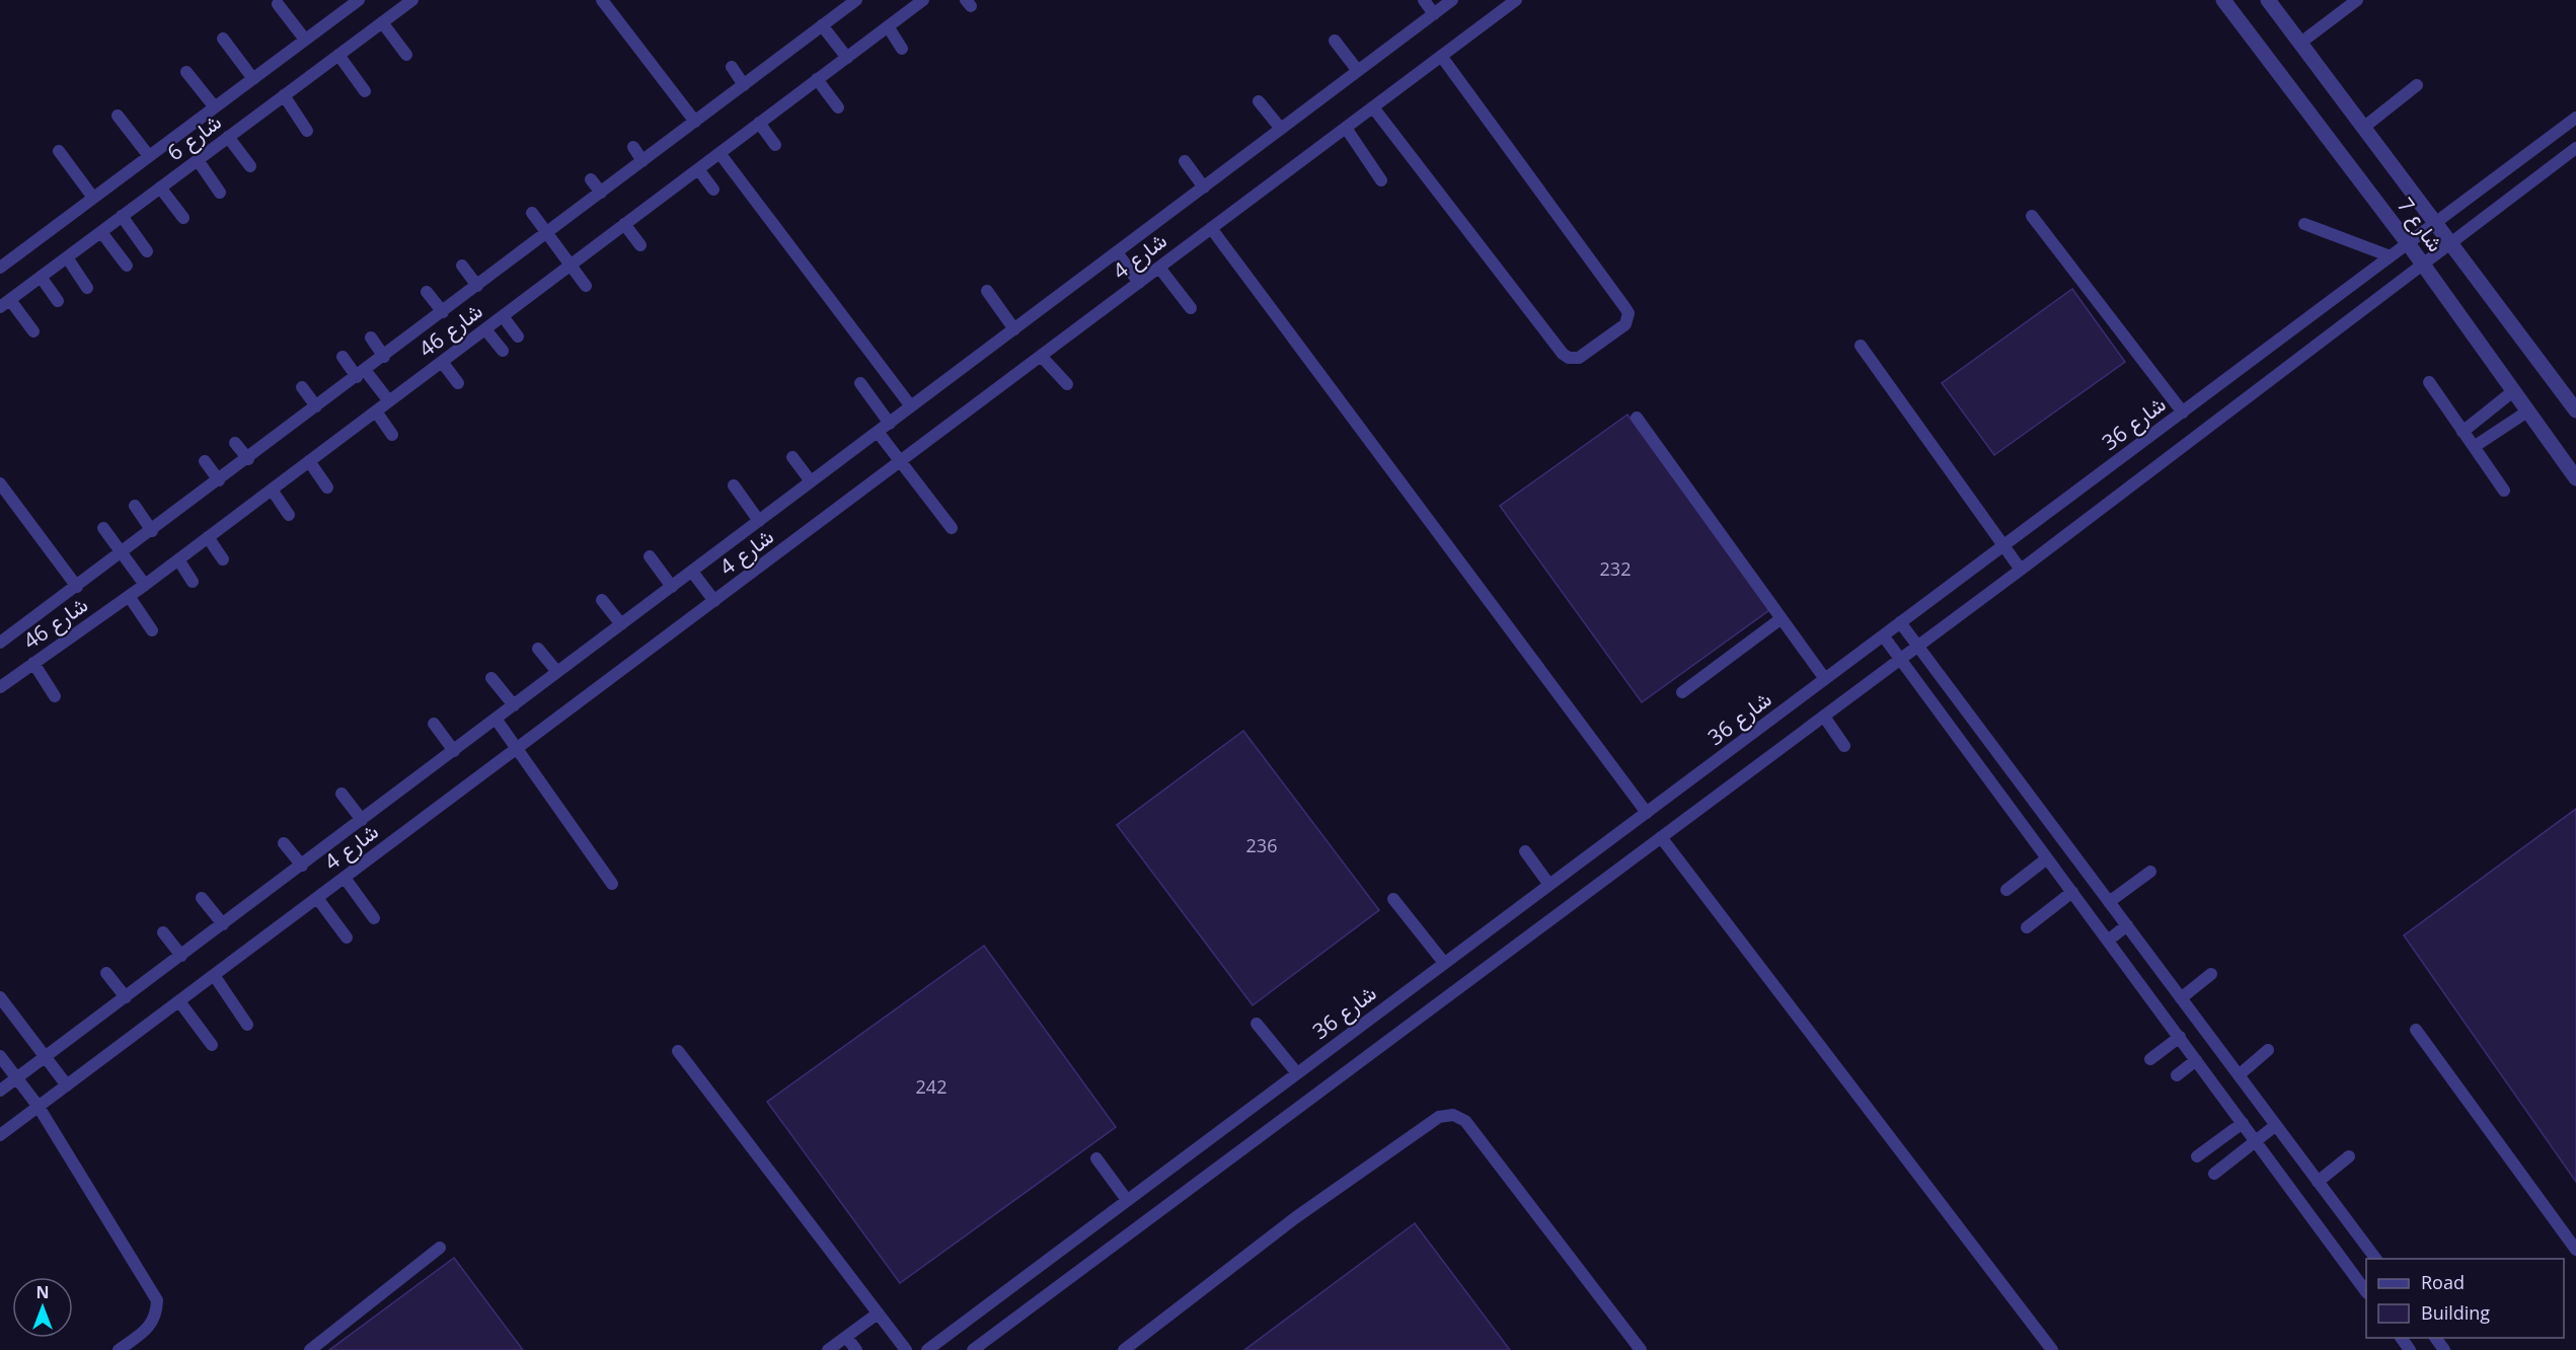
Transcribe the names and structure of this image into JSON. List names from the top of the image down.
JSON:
{
  "streets": {
    "street": ["شارع 7"],
    "lane": [
      "شارع 6",
      "شارع 4",
      "شارع 46",
      "شارع 36"
    ]
  },
  "crossings": [
    ["شارع 7", "شارع 36"]
  ],
  "house_numbers": ["232", "236", "242"],
  "legend": ["Road", "Building"],
  "north": "top"
}
